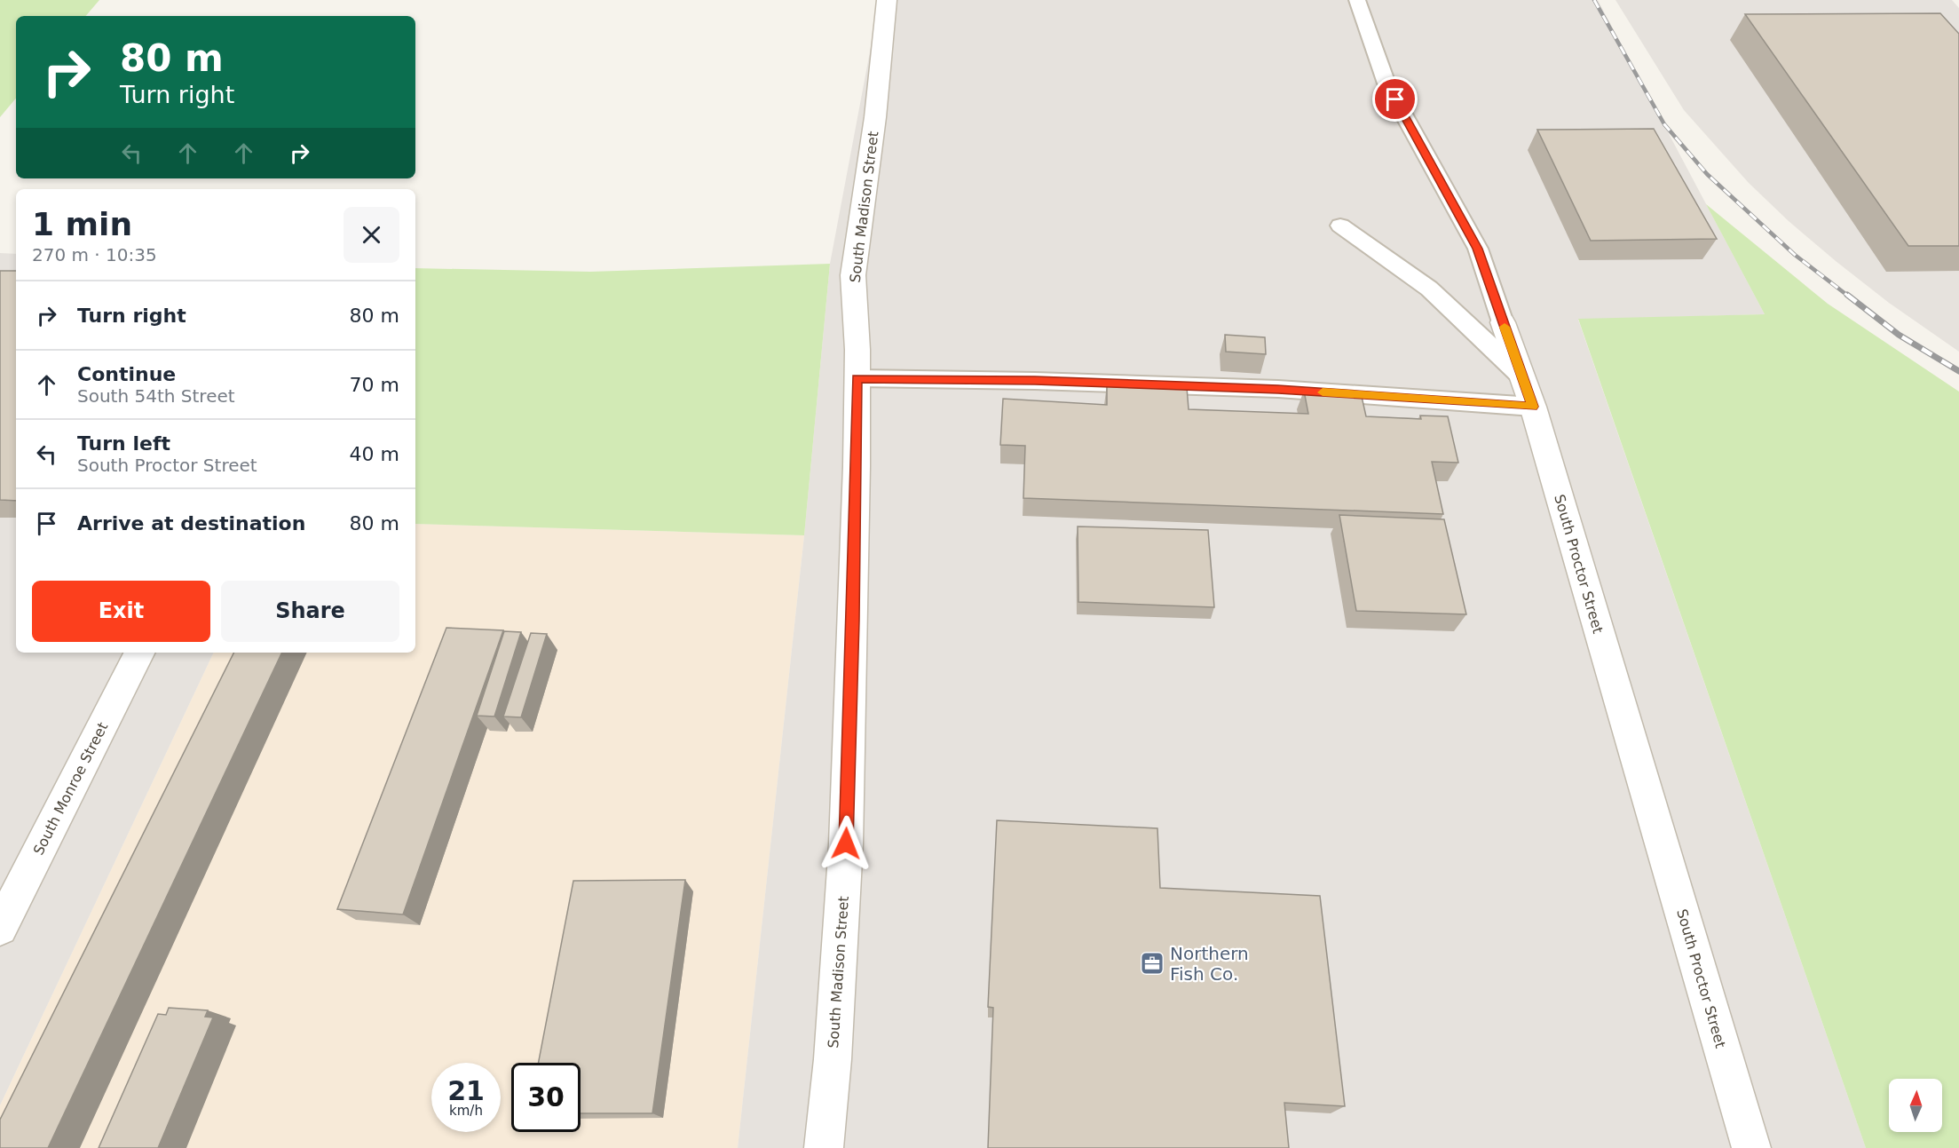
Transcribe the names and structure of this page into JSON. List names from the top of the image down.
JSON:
{
  "streets": {
    "street": ["South Madison Street", "South Proctor Street", "South Monroe Street"]
  },
  "places": {
    "office": ["Northern Fish Co."]
  },
  "north": "top",
  "page": {
    "turn": ["80 m", "Turn right"],
    "heading": ["1 min", "270 m · 10:35"],
    "list": [
      {
        "name": "Turn right",
        "value": "80 m"
      },
      {
        "name": "Continue",
        "note": "South 54th Street",
        "value": "70 m"
      },
      {
        "name": "Turn left",
        "note": "South Proctor Street",
        "value": "40 m"
      },
      {
        "name": "Arrive at destination",
        "value": "80 m"
      }
    ],
    "buttons": ["Exit", "Share"],
    "speed": "21 km/h",
    "limit": "30"
  }
}
